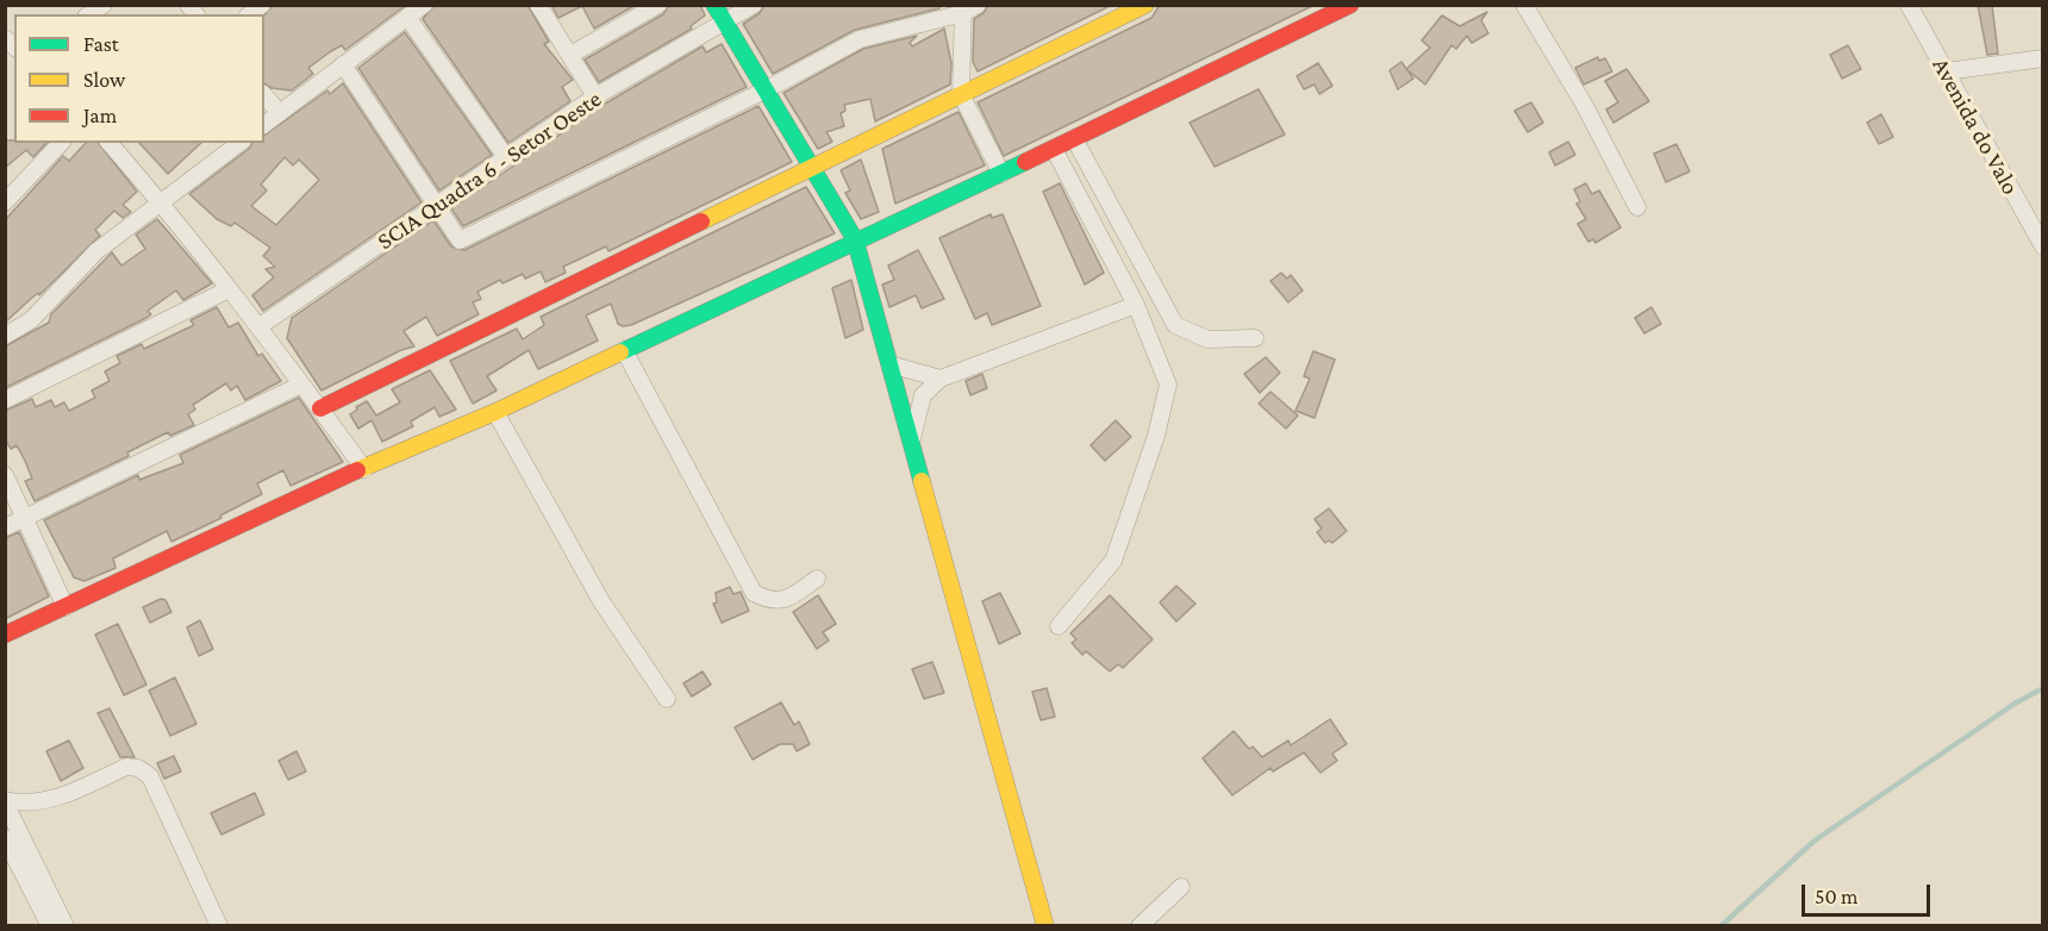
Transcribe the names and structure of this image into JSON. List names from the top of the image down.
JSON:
{
  "streets": {
    "street": ["Avenida do Valo", "SCIA Quadra 6 - Setor Oeste"]
  },
  "legend": ["Fast", "Slow", "Jam"],
  "scale_bar": "50 m"
}
